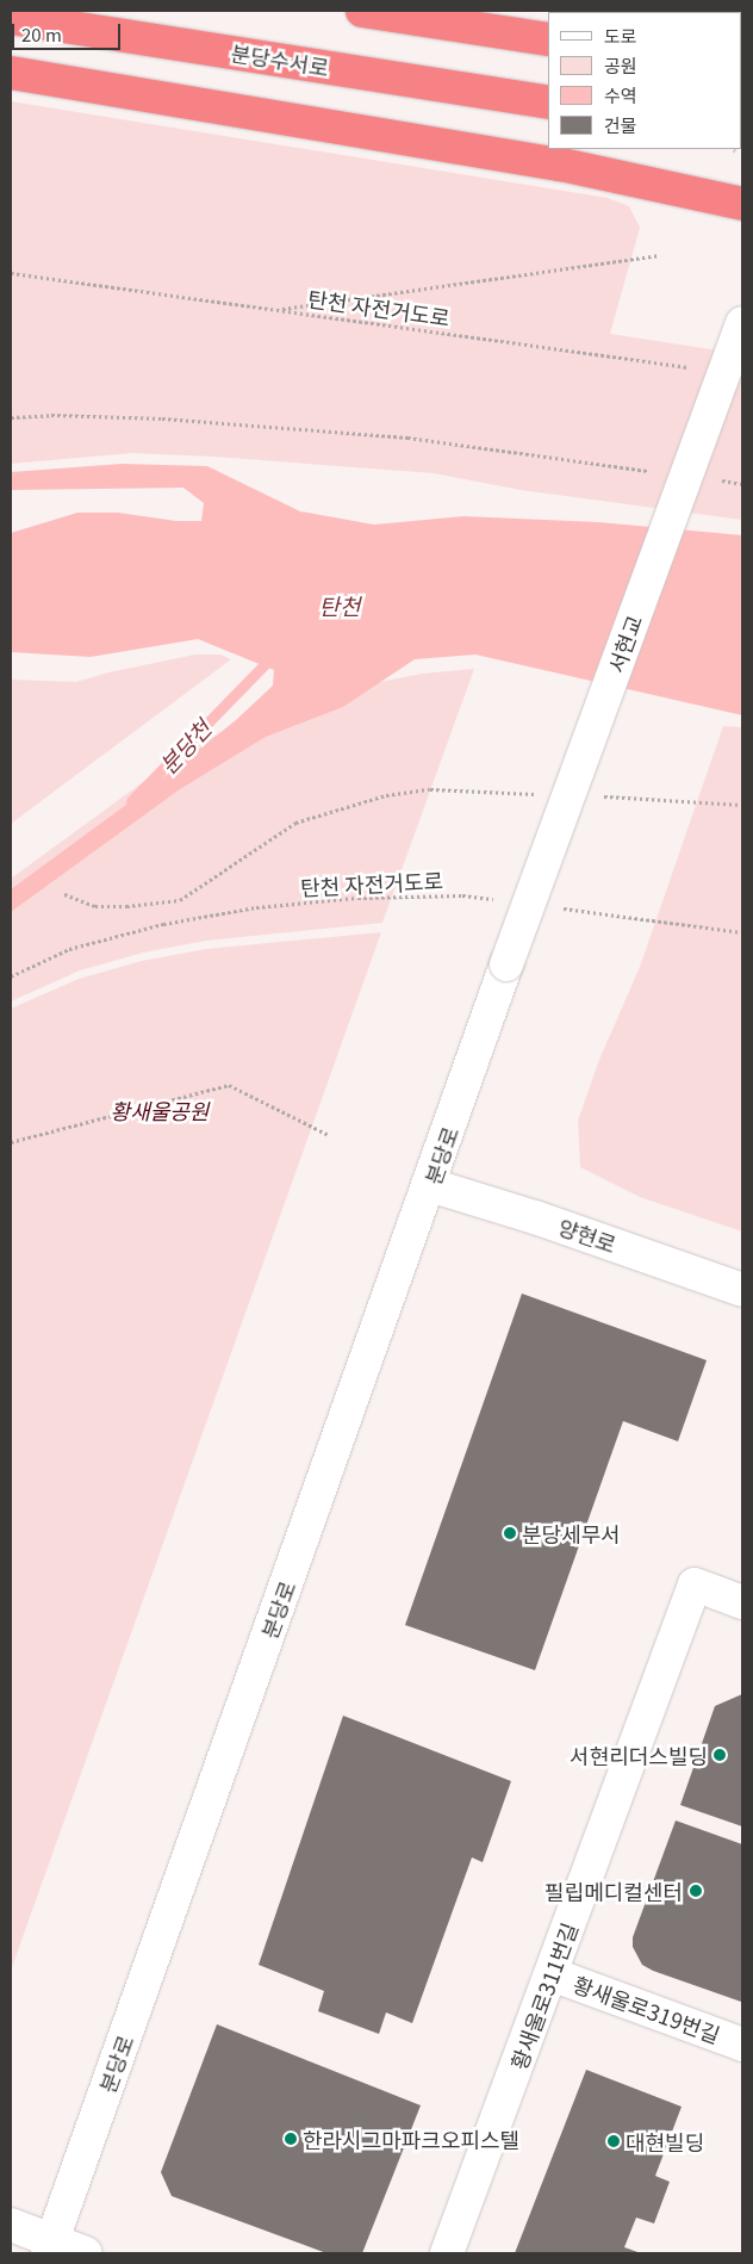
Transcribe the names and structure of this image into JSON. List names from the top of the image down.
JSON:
{
  "streets": {
    "highway": ["분당수서로"],
    "main road": [
      "서현교",
      "분당로",
      "양현로",
      "황새울로311번길",
      "황새울로319번길"
    ],
    "path": ["탄천 자전거도로"]
  },
  "crossings": [
    ["서현교", "분당로"],
    ["분당로", "양현로"],
    ["황새울로311번길", "황새울로319번길"]
  ],
  "water": ["탄천", "분당천"],
  "parks": ["황새울공원"],
  "places": [
    "분당세무서",
    "서현리더스빌딩",
    "필립메디컬센터",
    "한라시그마파크오피스텔",
    "대현빌딩"
  ],
  "legend": [
    "도로",
    "공원",
    "수역",
    "건물"
  ],
  "scale_bar": "20 m"
}
